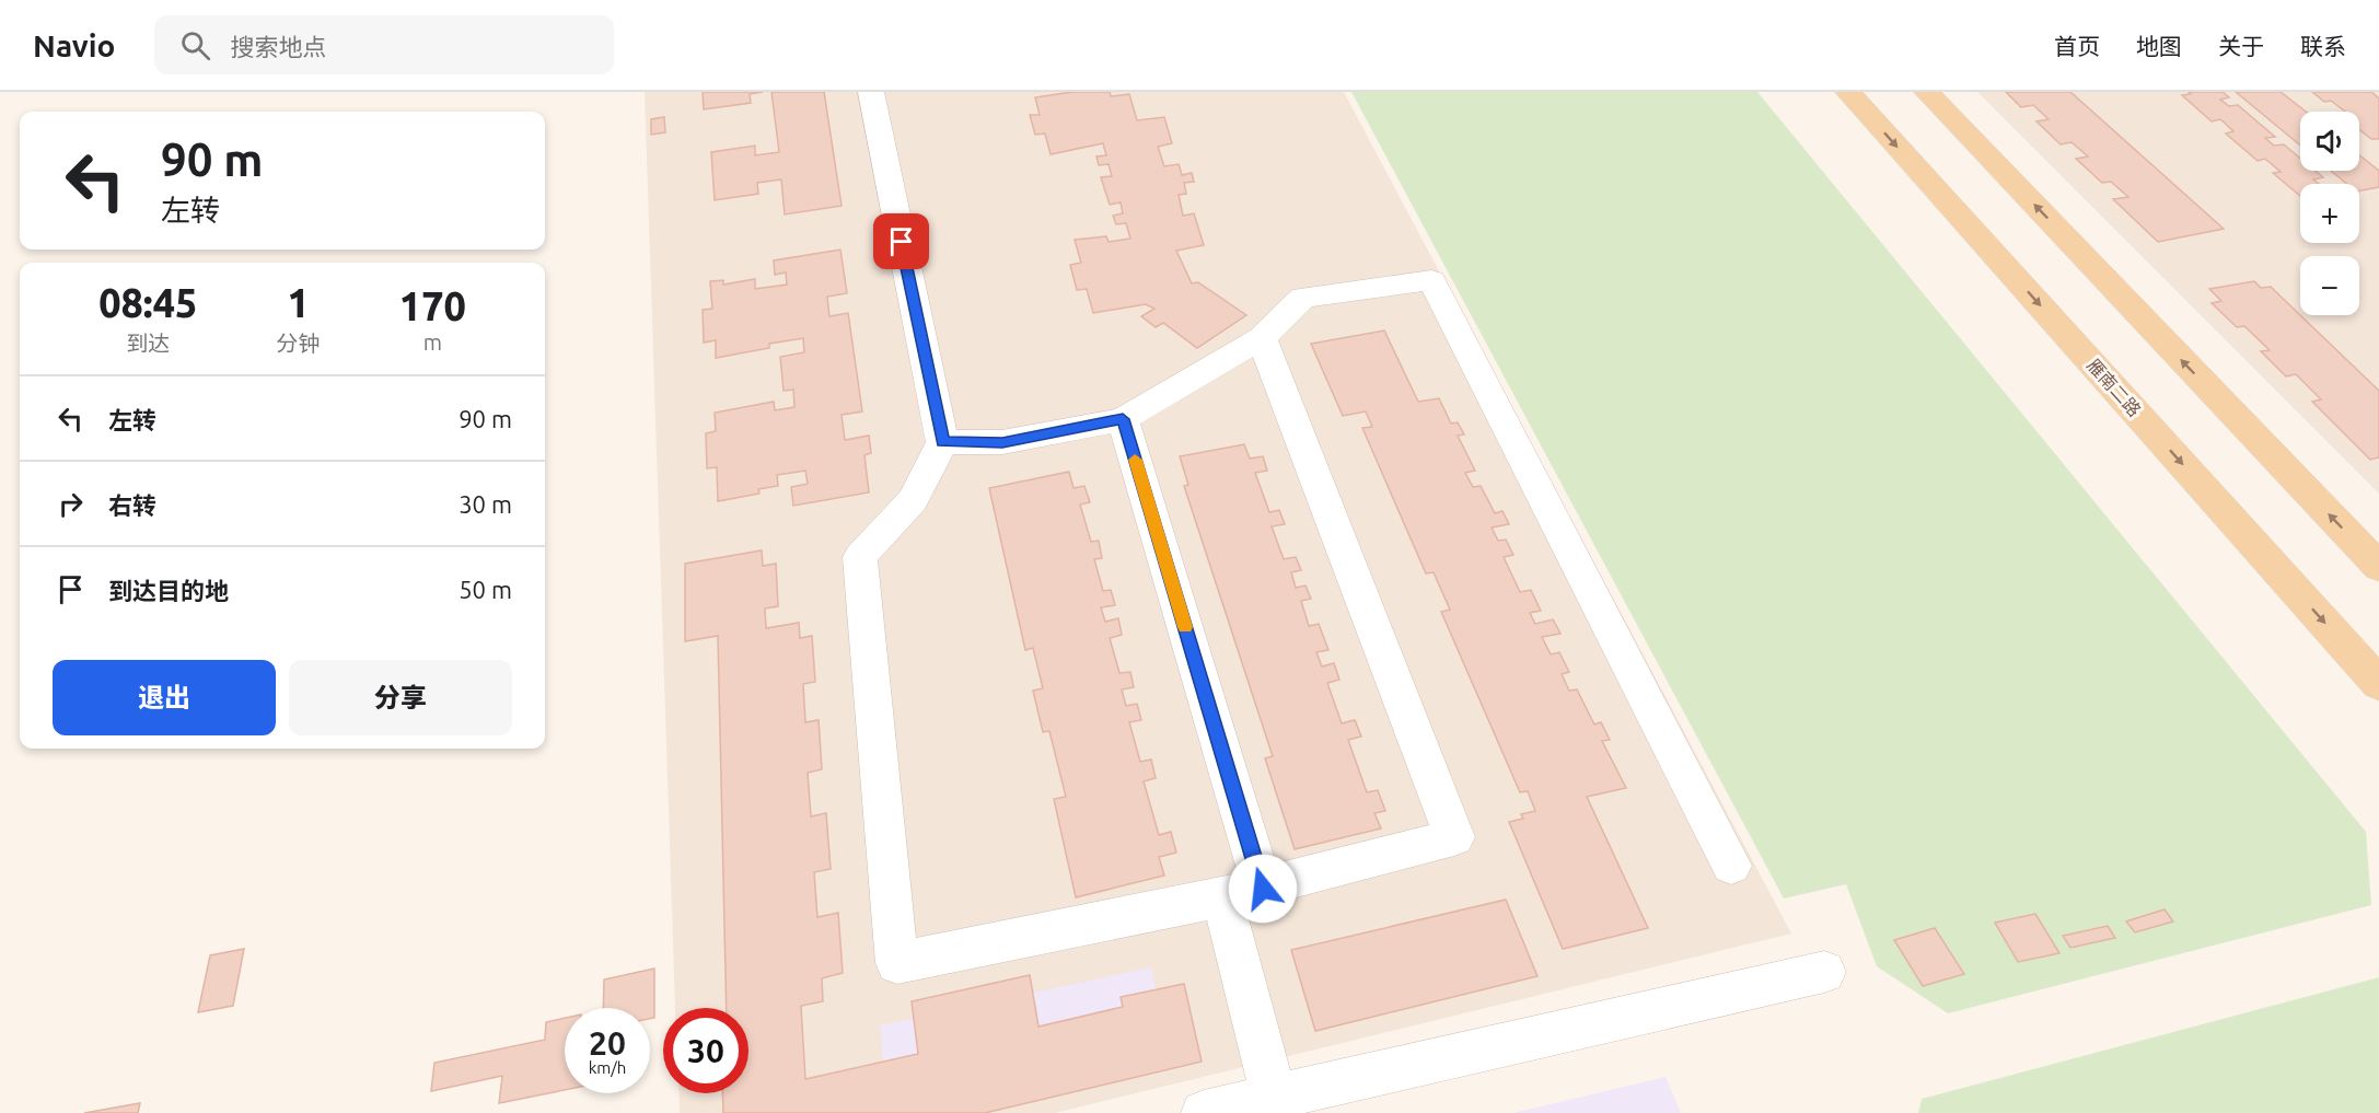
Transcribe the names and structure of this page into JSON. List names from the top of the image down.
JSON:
{
  "streets": {
    "main road": ["雁南二路"]
  },
  "page": {
    "header": "Navio",
    "search": "搜索地点",
    "nav": [
      "首页",
      "地图",
      "关于",
      "联系"
    ],
    "map_buttons": ["+", "−"],
    "turn": ["90 m", "左转"],
    "eta": [
      "08:45",
      "到达",
      "1",
      "分钟",
      "170",
      "m"
    ],
    "list": [
      {
        "name": "左转",
        "value": "90 m"
      },
      {
        "name": "右转",
        "value": "30 m"
      },
      {
        "name": "到达目的地",
        "value": "50 m"
      }
    ],
    "buttons": ["退出", "分享"],
    "speed": "20 km/h",
    "limit": "30"
  }
}
